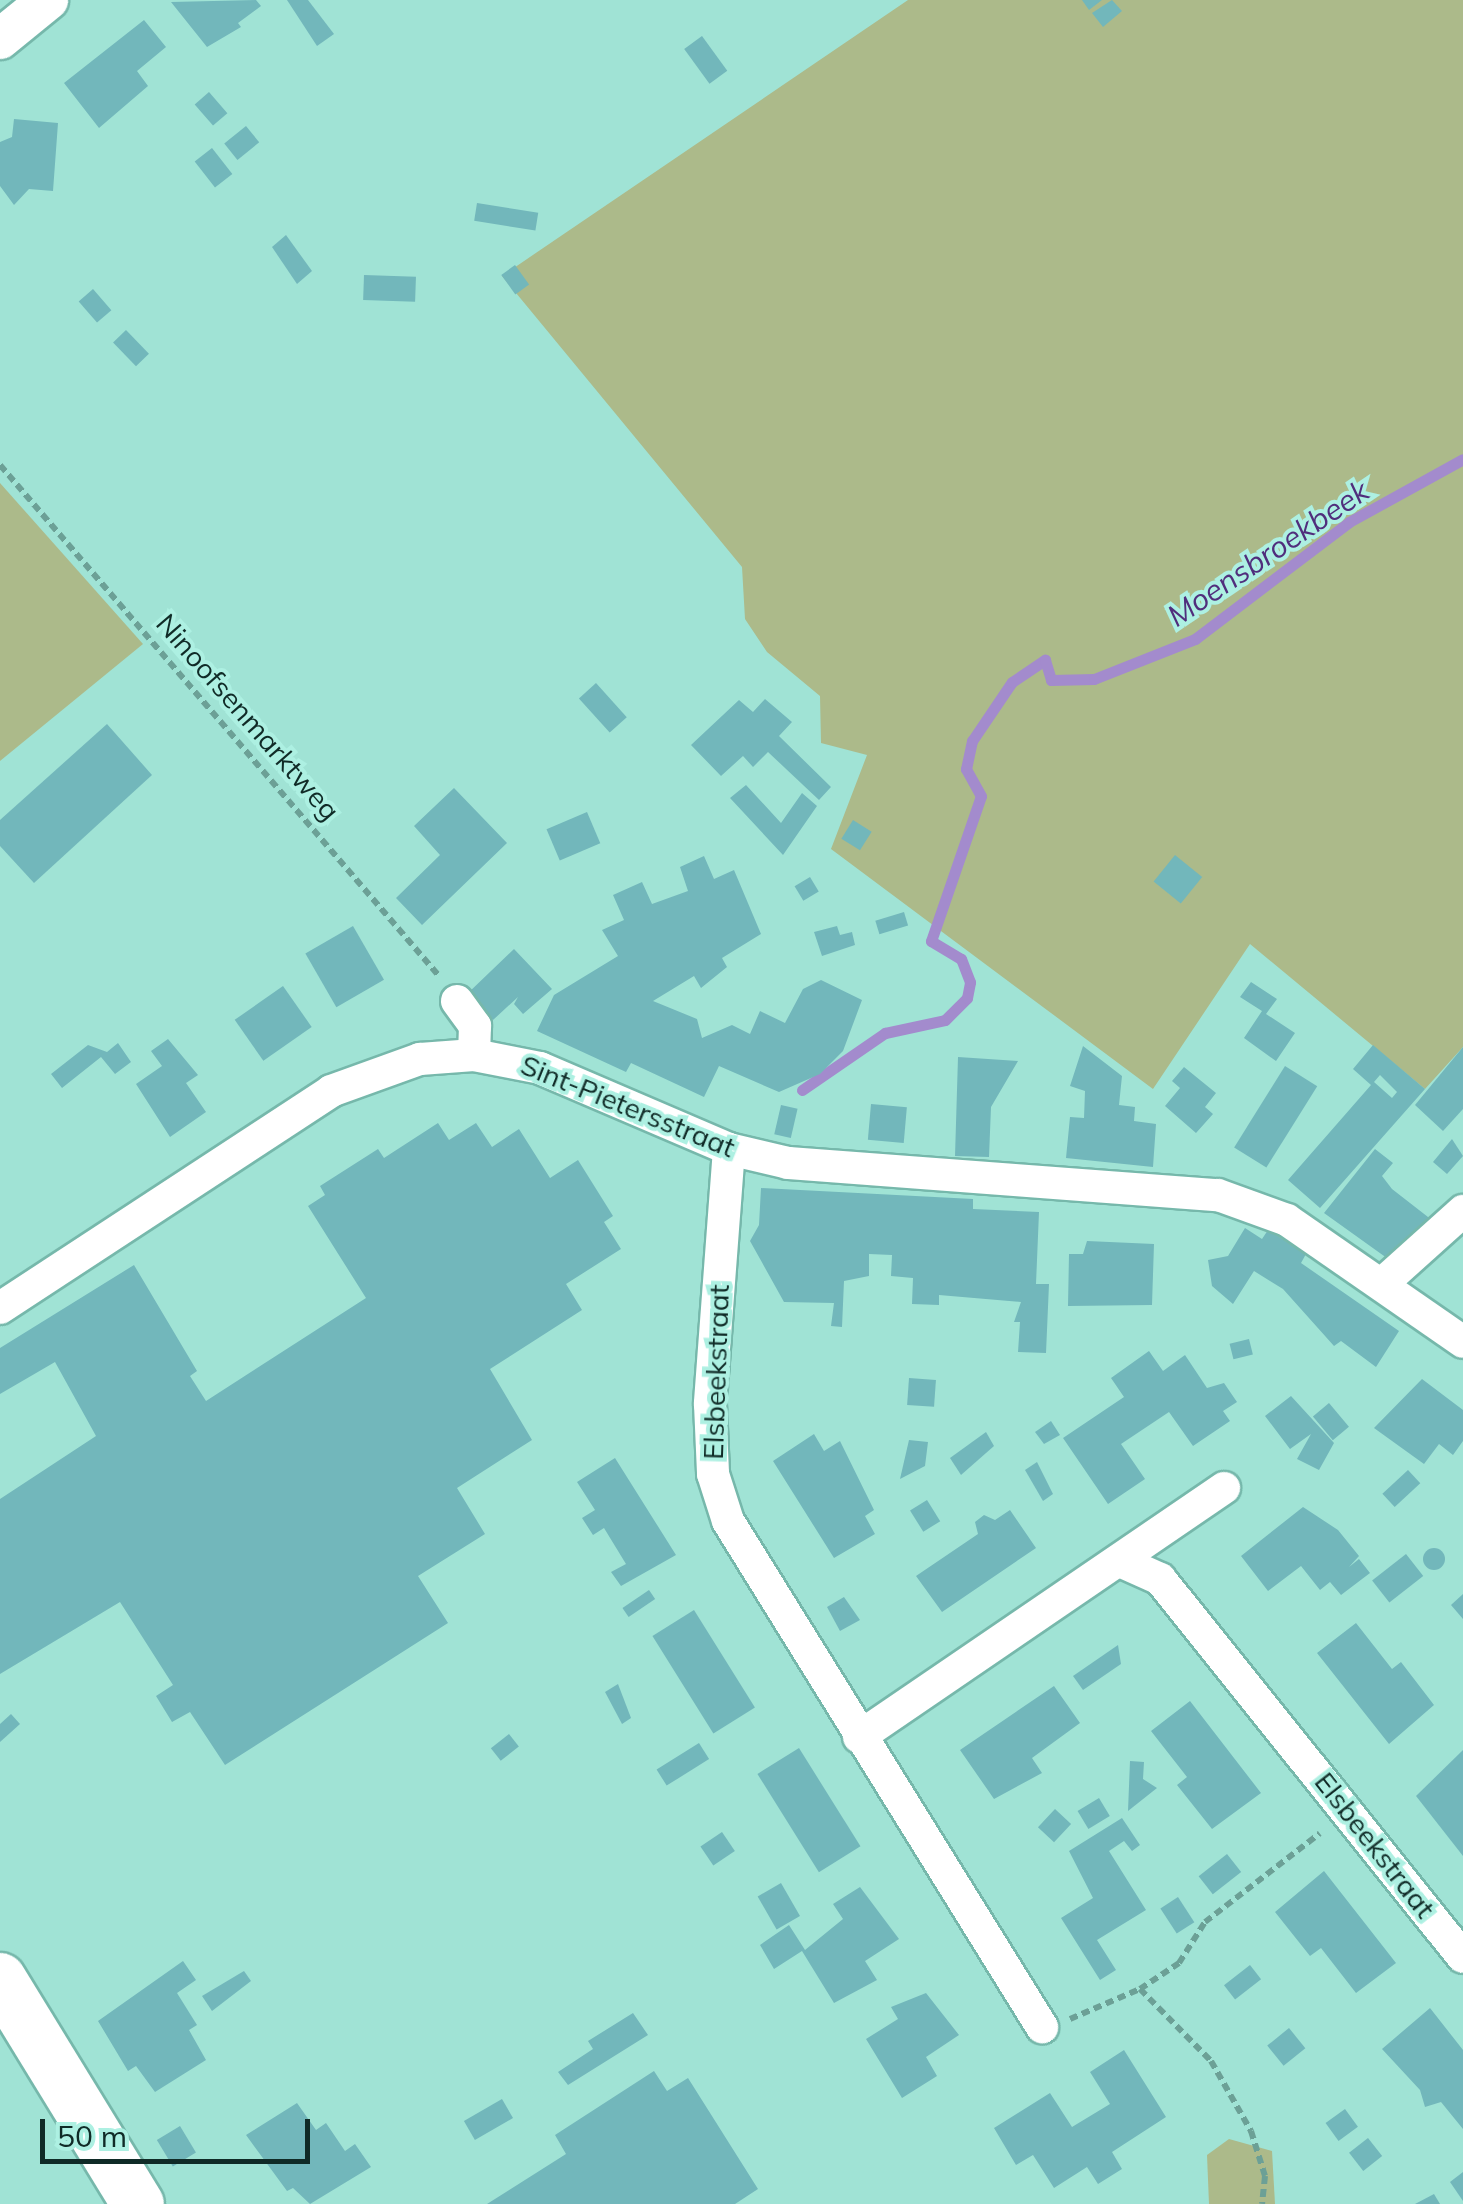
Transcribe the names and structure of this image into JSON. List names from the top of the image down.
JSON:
{
  "streets": {
    "street": ["Sint-Pietersstraat", "Elsbeekstraat"],
    "path": ["Ninoofsenmarktweg"]
  },
  "crossings": [
    ["Sint-Pietersstraat", "Elsbeekstraat"]
  ],
  "water": ["Moensbroekbeek"],
  "scale_bar": "50 m"
}
